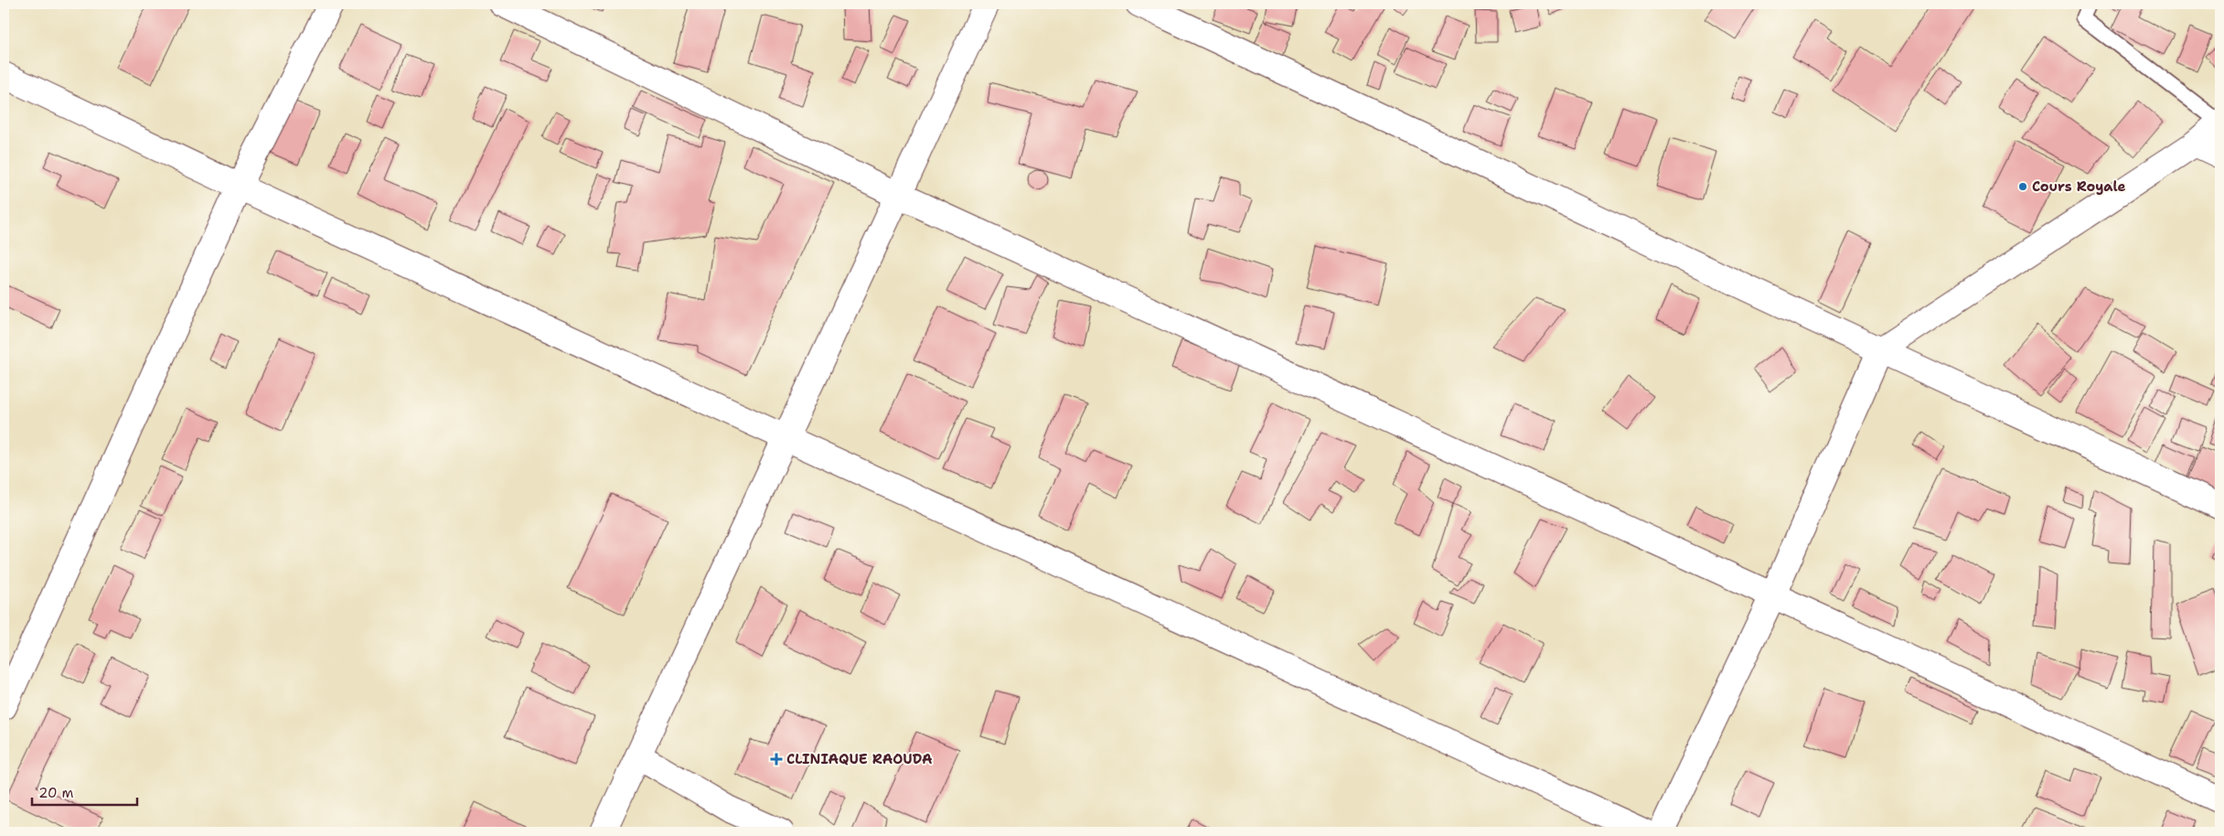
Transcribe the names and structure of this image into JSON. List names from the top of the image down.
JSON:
{
  "places": {
    "other": ["Cours Royale"],
    "health": ["CLINIAQUE RAOUDA"]
  },
  "scale_bar": "20 m"
}
